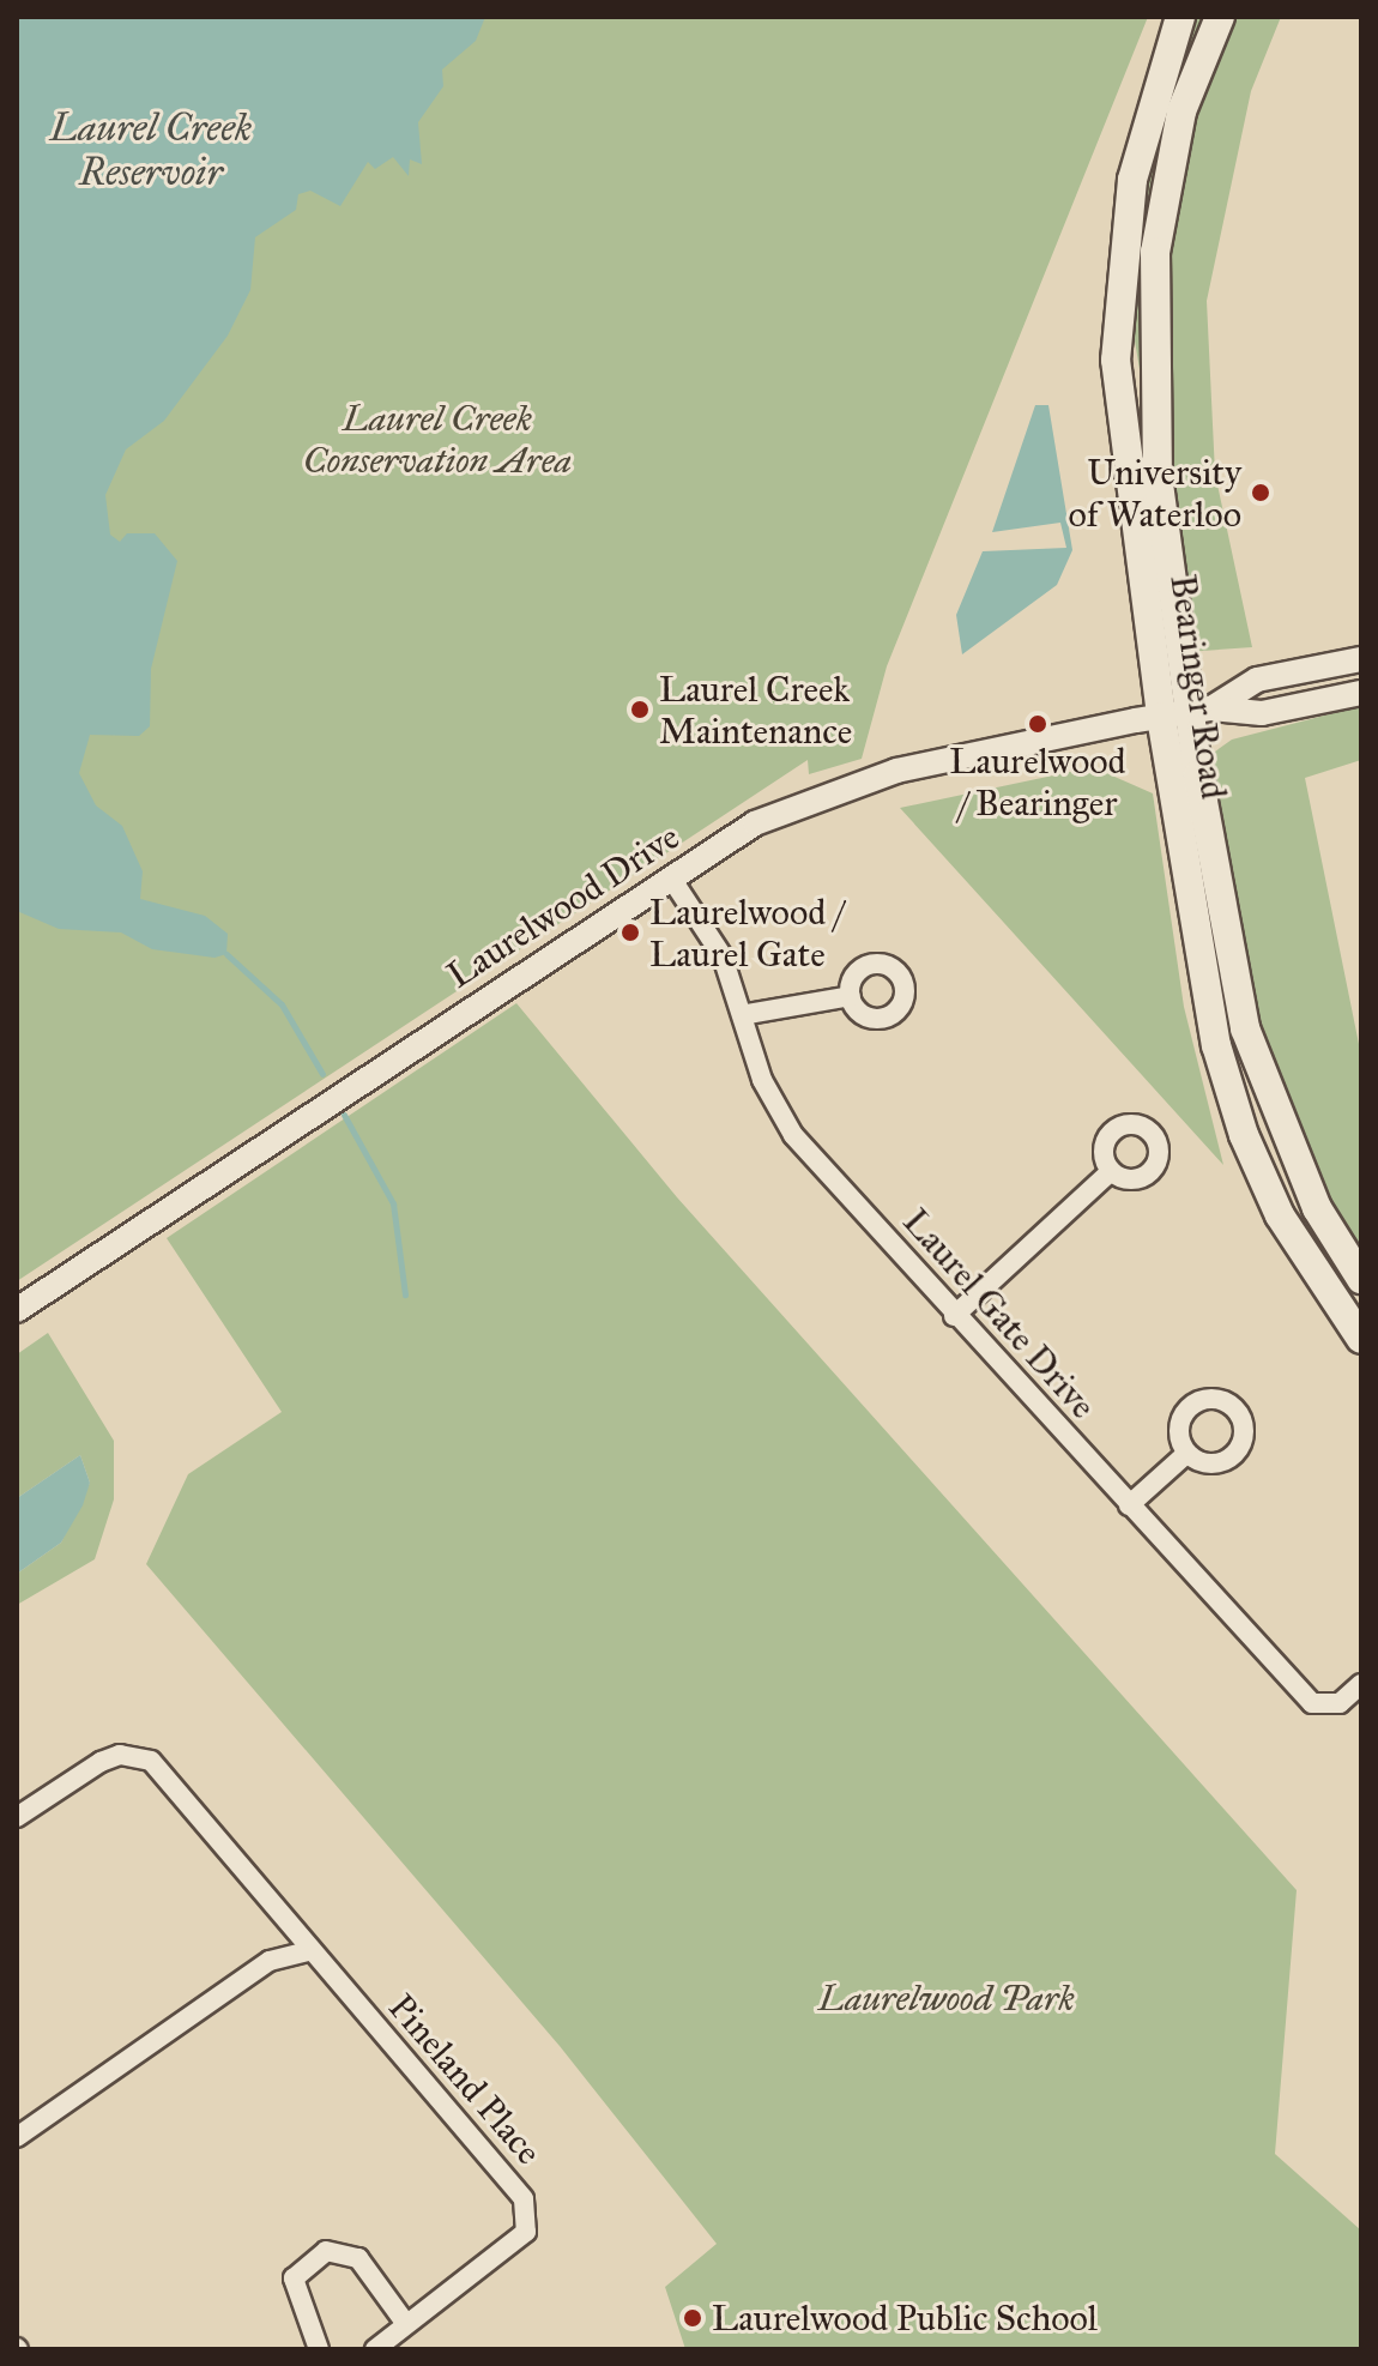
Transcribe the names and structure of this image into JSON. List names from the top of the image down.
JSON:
{
  "streets": {
    "main road": ["Bearinger Road"],
    "street": ["Laurelwood Drive", "Laurel Gate Drive", "Pineland Place"]
  },
  "crossings": [
    ["Bearinger Road", "Laurelwood Drive"],
    ["Laurelwood Drive", "Laurel Gate Drive"]
  ],
  "water": ["Laurel Creek Reservoir"],
  "parks": ["Laurel Creek Conservation Area", "Laurelwood Park"],
  "places": [
    "University of Waterloo",
    "Laurel Creek Maintenance",
    "Laurelwood / Bearinger",
    "Laurelwood / Laurel Gate",
    "Laurelwood Public School"
  ]
}
